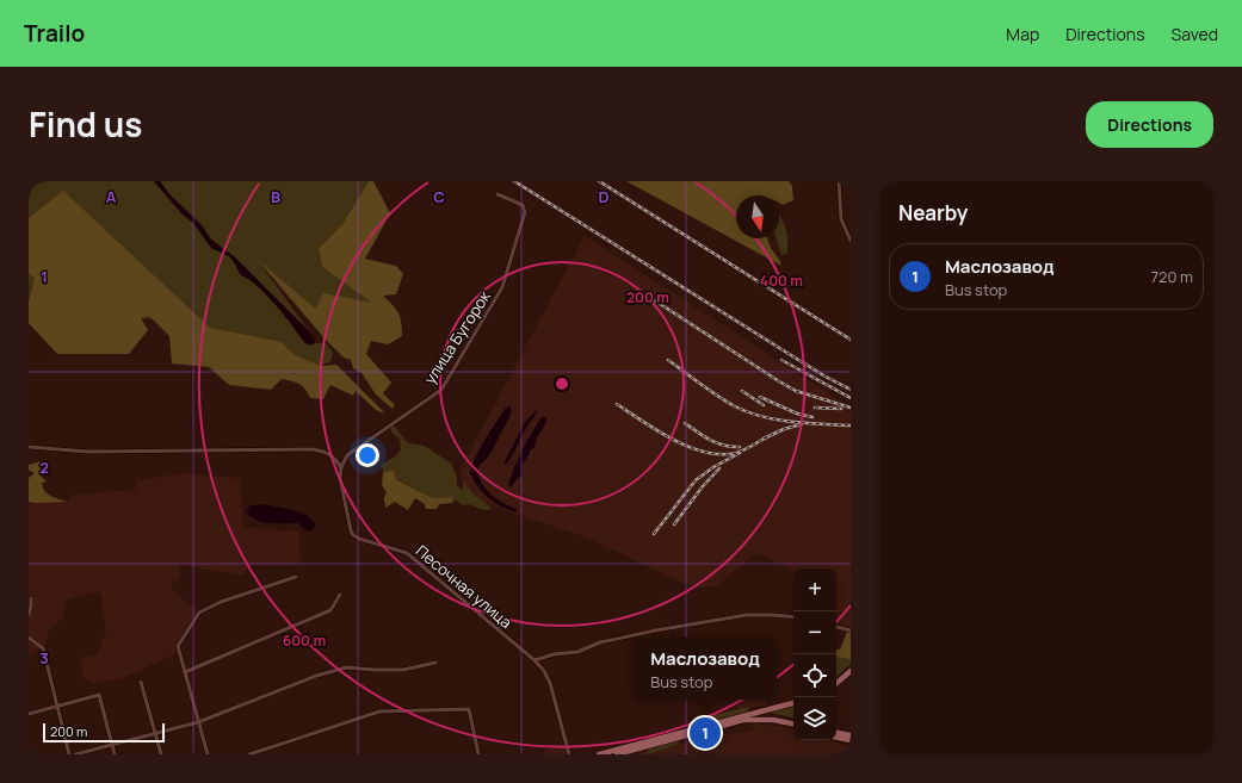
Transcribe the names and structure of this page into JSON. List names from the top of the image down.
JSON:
{
  "streets": {
    "street": ["улица Бугорок", "Песочная улица"]
  },
  "crossings": [
    ["улица Бугорок", "Песочная улица"]
  ],
  "scale_bar": "200 m",
  "north": "bottom",
  "page": {
    "header": "Trailo",
    "nav": ["Map", "Directions", "Saved"],
    "title": "Find us",
    "buttons": "Directions",
    "heading": "Nearby",
    "list": [
      {
        "mark": "1",
        "name": "Маслозавод",
        "note": "Bus stop",
        "value": "720 m"
      }
    ],
    "map_buttons": ["+", "−"],
    "popup": ["Маслозавод", "Bus stop"],
    "pins": "1",
    "scale": "200 m"
  },
  "grid": {
    "columns": [
      "A",
      "B",
      "C",
      "D"
    ],
    "rows": ["1", "2", "3"]
  },
  "rings": ["400 m", "200 m", "600 m"]
}
